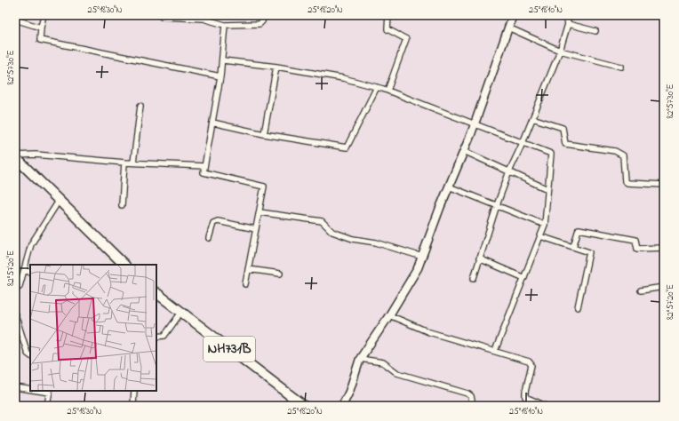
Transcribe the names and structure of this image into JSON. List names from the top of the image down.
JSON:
{
  "streets": {
    "highway": ["NH731B"]
  },
  "coordinates": [
    "25°18'30\"N",
    "25°18'20\"N",
    "25°18'10\"N",
    "82°57'30\"E",
    "82°57'20\"E"
  ]
}
